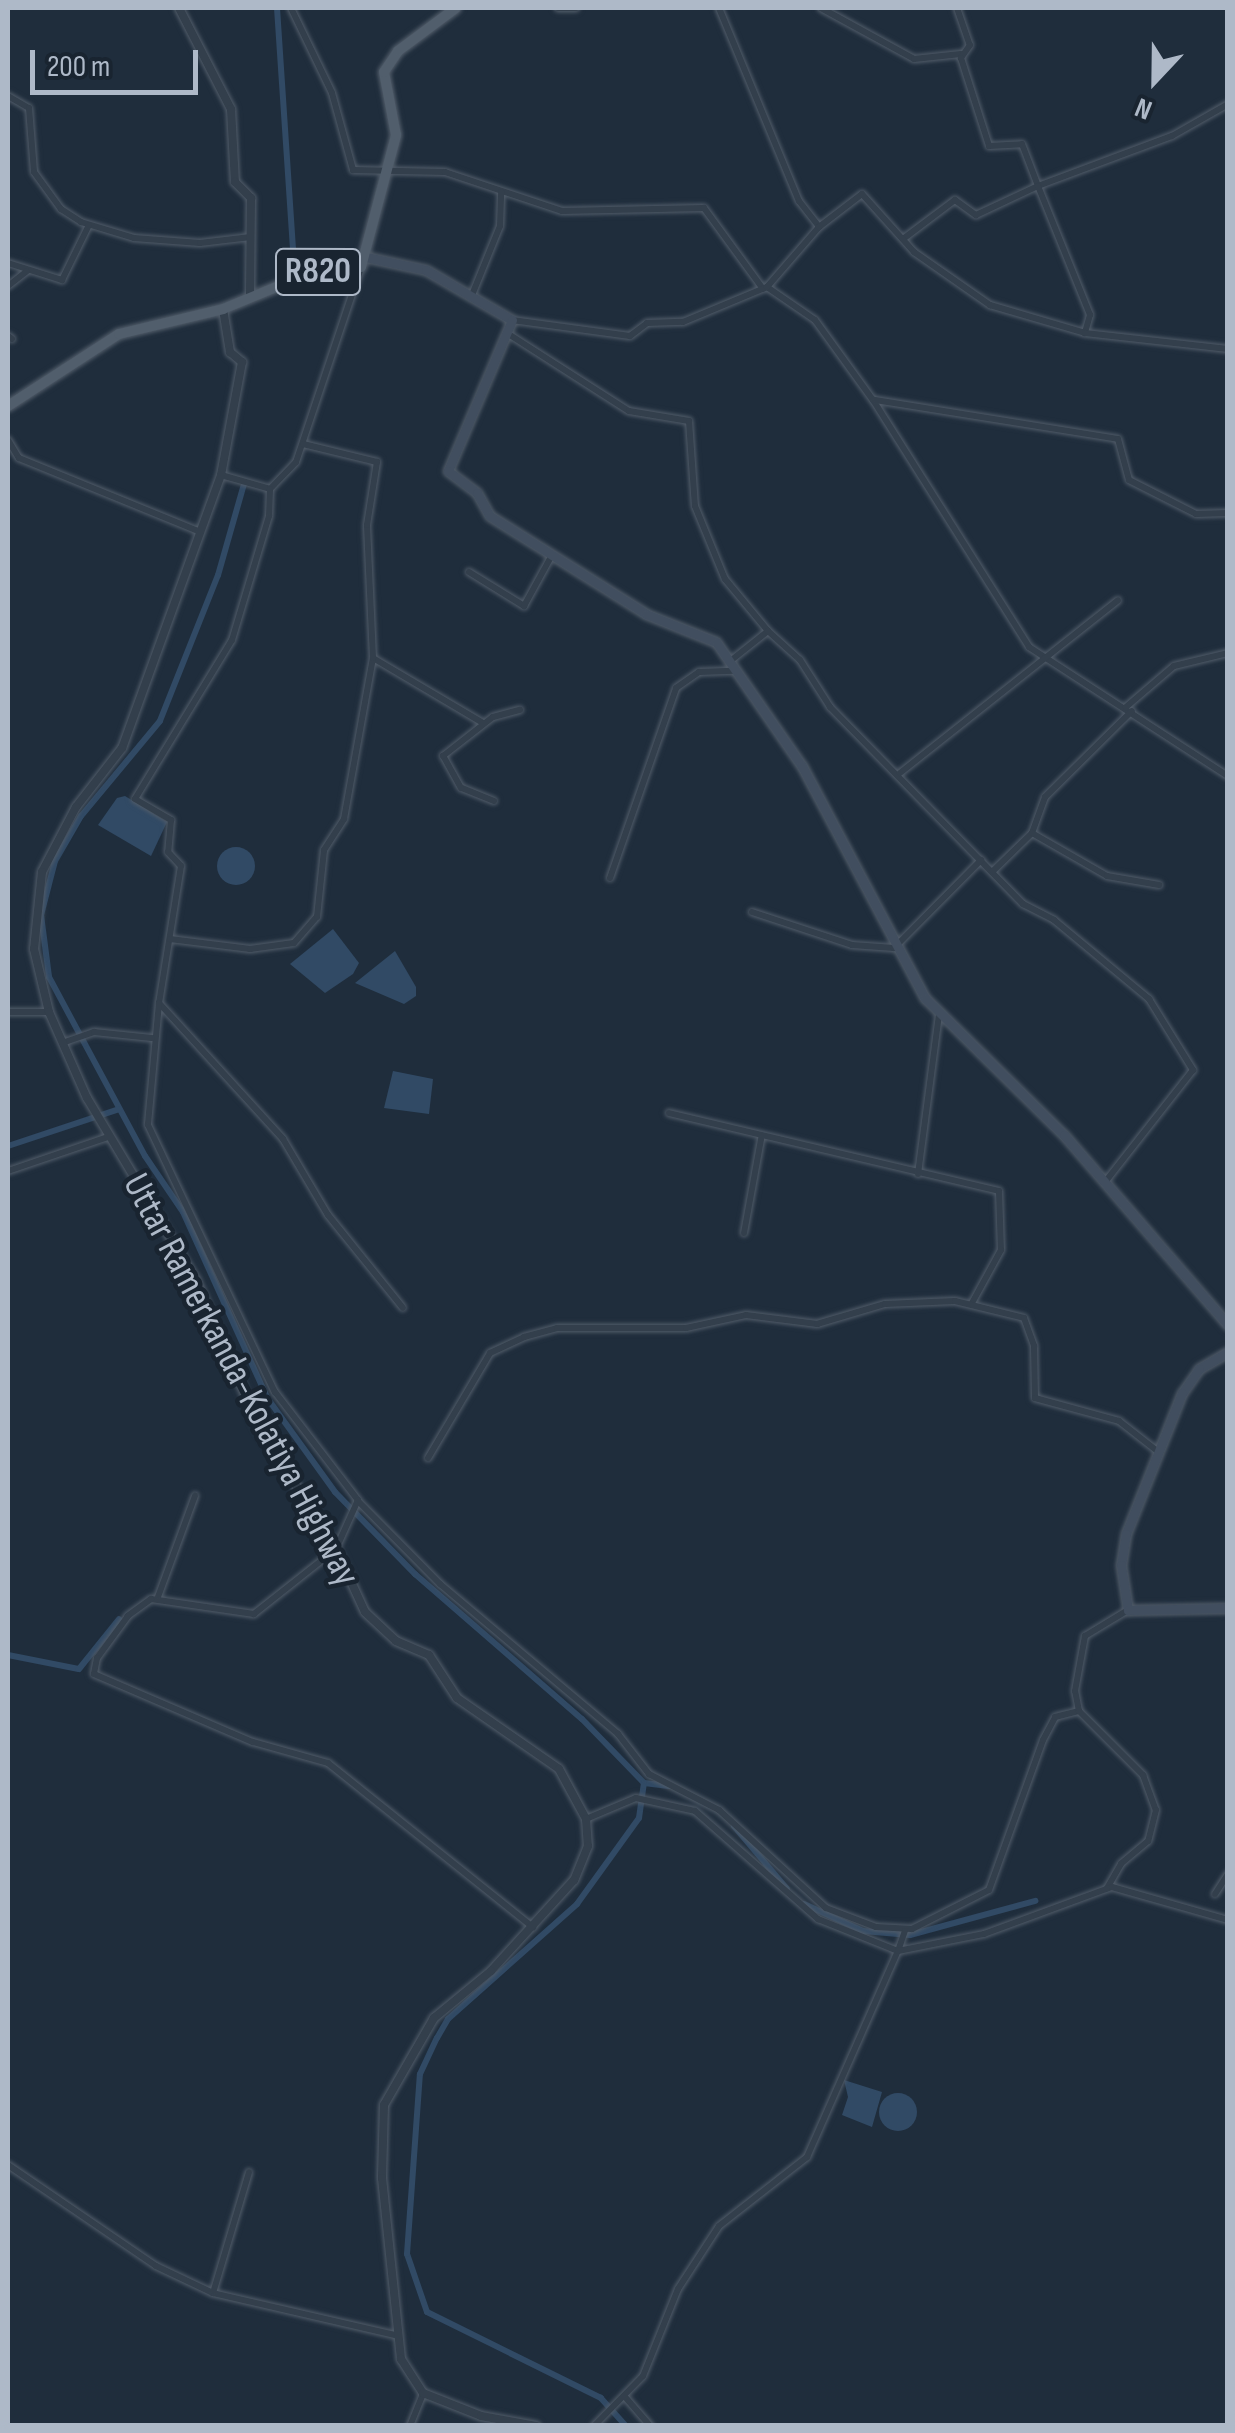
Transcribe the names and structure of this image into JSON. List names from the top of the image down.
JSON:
{
  "streets": {
    "main road": ["R820"],
    "street": ["Uttar Ramerkanda-Kolatiya Highway"]
  },
  "crossings": [
    ["R820", "Uttar Ramerkanda-Kolatiya Highway"]
  ],
  "scale_bar": "200 m",
  "north": "bottom"
}
